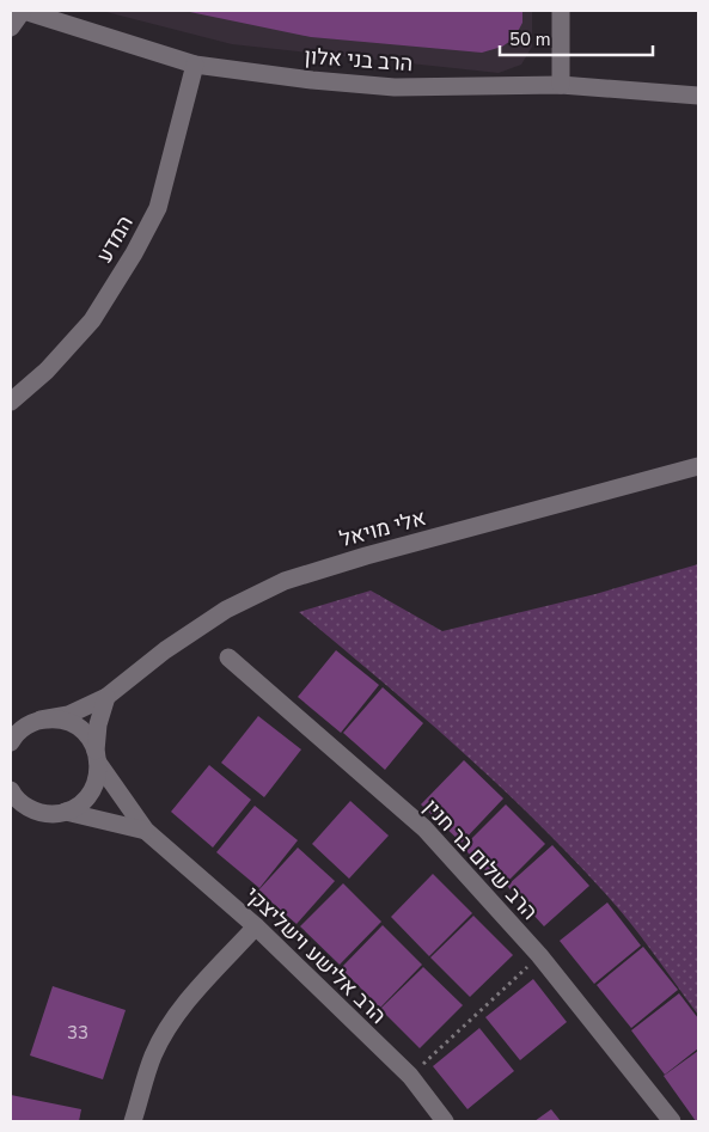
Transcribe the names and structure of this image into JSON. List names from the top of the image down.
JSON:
{
  "streets": {
    "street": [
      "הרב בני אלון",
      "המדע",
      "אלי מויאל",
      "הרב שלום בר חנין",
      "הרב אלישע וישליצקי"
    ]
  },
  "crossings": [
    ["הרב בני אלון", "המדע"],
    ["אלי מויאל", "הרב אלישע וישליצקי"]
  ],
  "house_numbers": ["33"],
  "scale_bar": "50 m"
}
